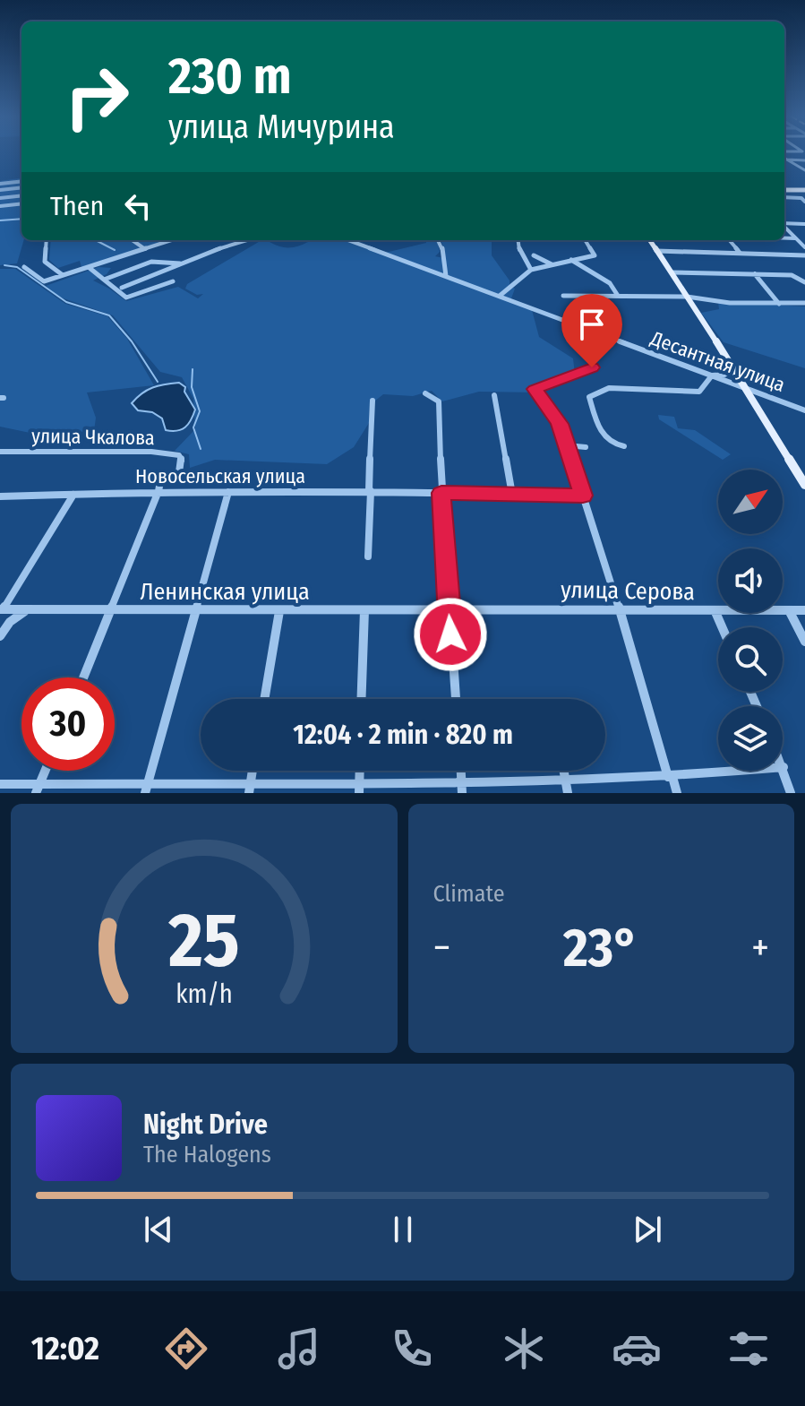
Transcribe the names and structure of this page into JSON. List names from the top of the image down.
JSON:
{
  "streets": {
    "street": [
      "Десантная улица",
      "улица Чкалова",
      "Новосельская улица",
      "улица Серова",
      "Ленинская улица"
    ]
  },
  "crossings": [
    ["улица Чкалова", "Новосельская улица"],
    ["улица Серова", "Ленинская улица"]
  ],
  "north": "top right",
  "page": {
    "turn": ["230 m", "улица Мичурина"],
    "then": "Then",
    "limit": "30",
    "trip": "12:04 · 2 min · 820 m",
    "tile": "Climate",
    "heat": ["−", "23°", "+"],
    "song": ["Night Drive", "The Halogens"],
    "tabs": "12:02",
    "gauge": ["25", "km/h"]
  }
}
